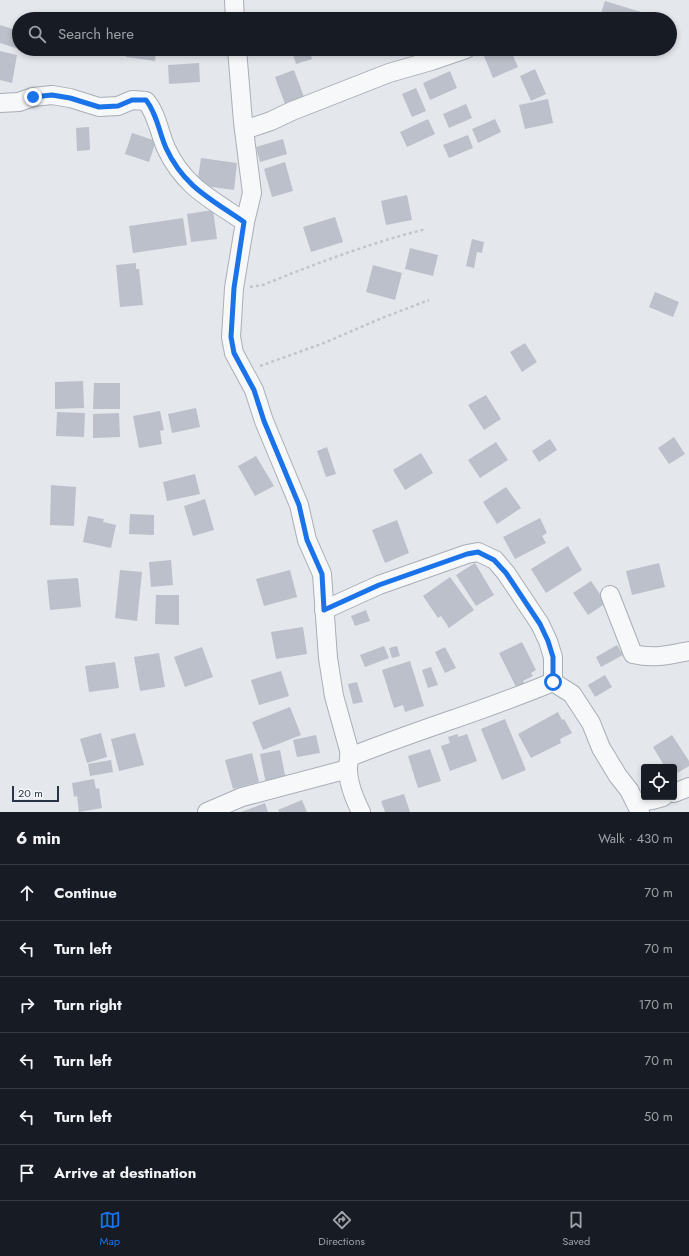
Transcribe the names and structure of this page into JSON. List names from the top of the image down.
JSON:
{
  "scale_bar": "20 m",
  "page": {
    "search": "Search here",
    "scale": "20 m",
    "heading": ["6 min", "Walk · 430 m"],
    "list": [
      ["Continue", "70 m"],
      ["Turn left", "70 m"],
      ["Turn right", "170 m"],
      ["Turn left", "70 m"],
      ["Turn left", "50 m"],
      "Arrive at destination"
    ],
    "nav": ["Map", "Directions", "Saved"]
  }
}
